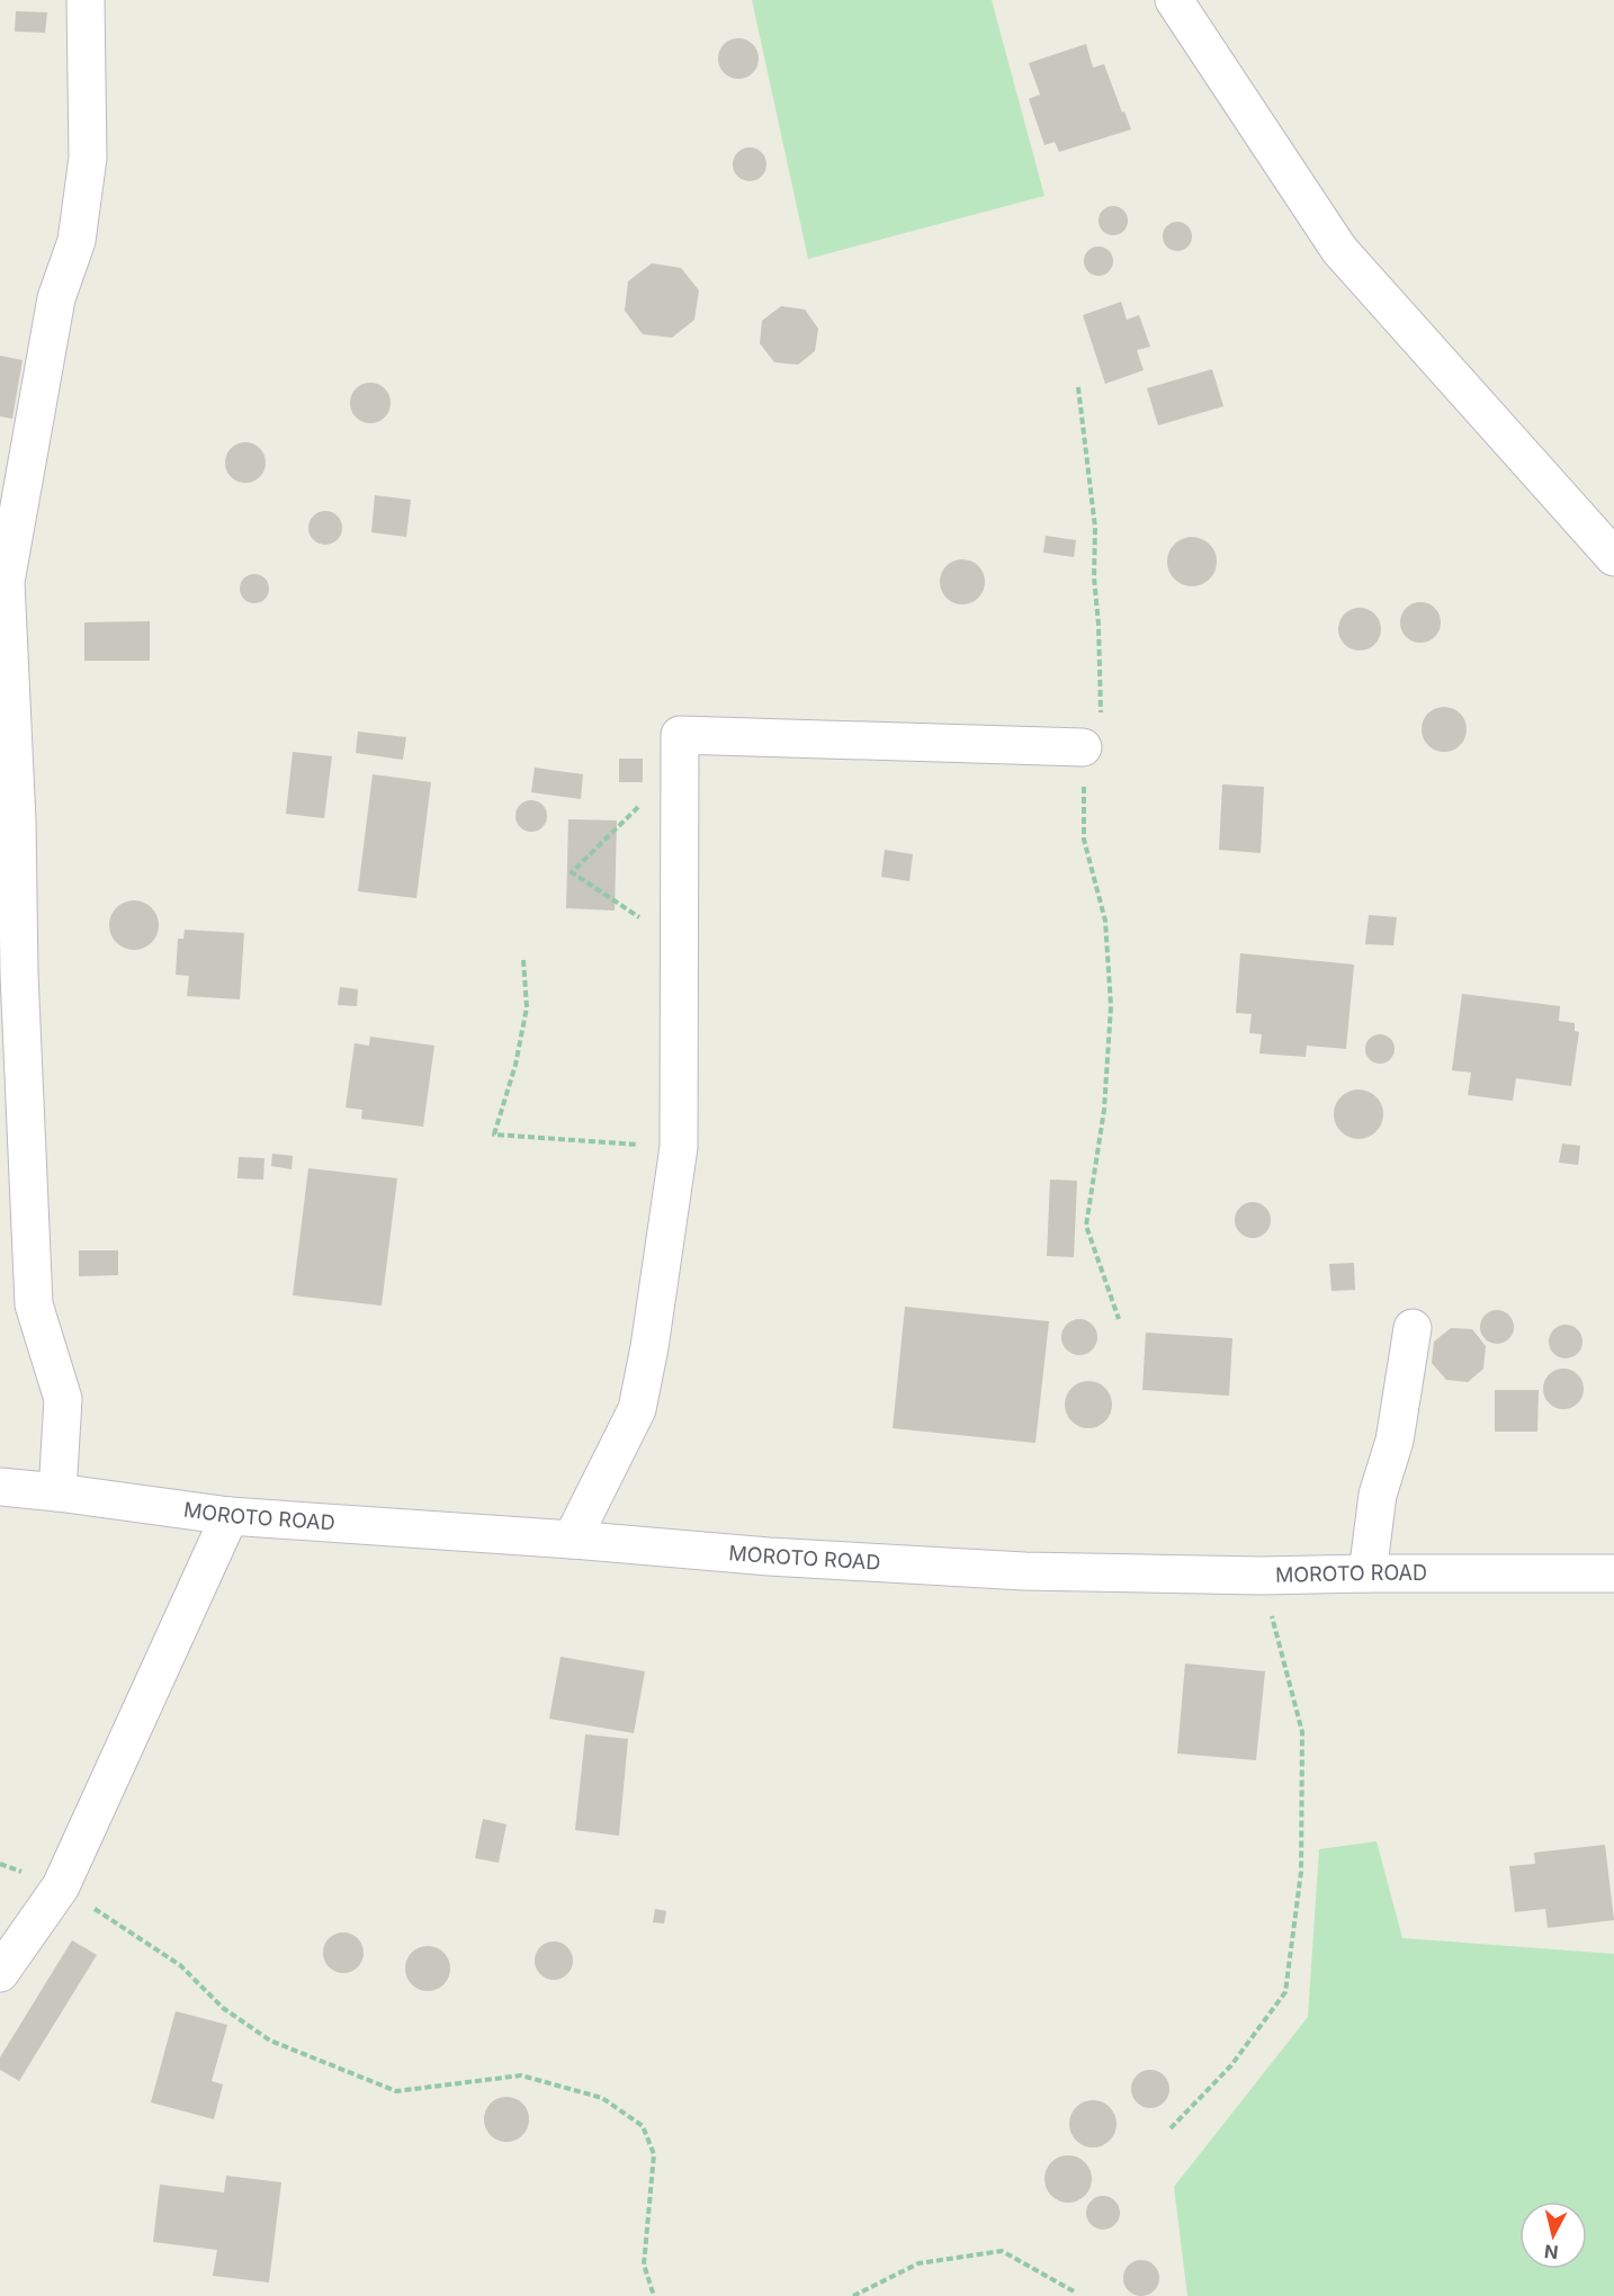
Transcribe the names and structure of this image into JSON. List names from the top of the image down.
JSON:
{
  "streets": {
    "street": ["MOROTO ROAD"]
  },
  "north": "bottom"
}
